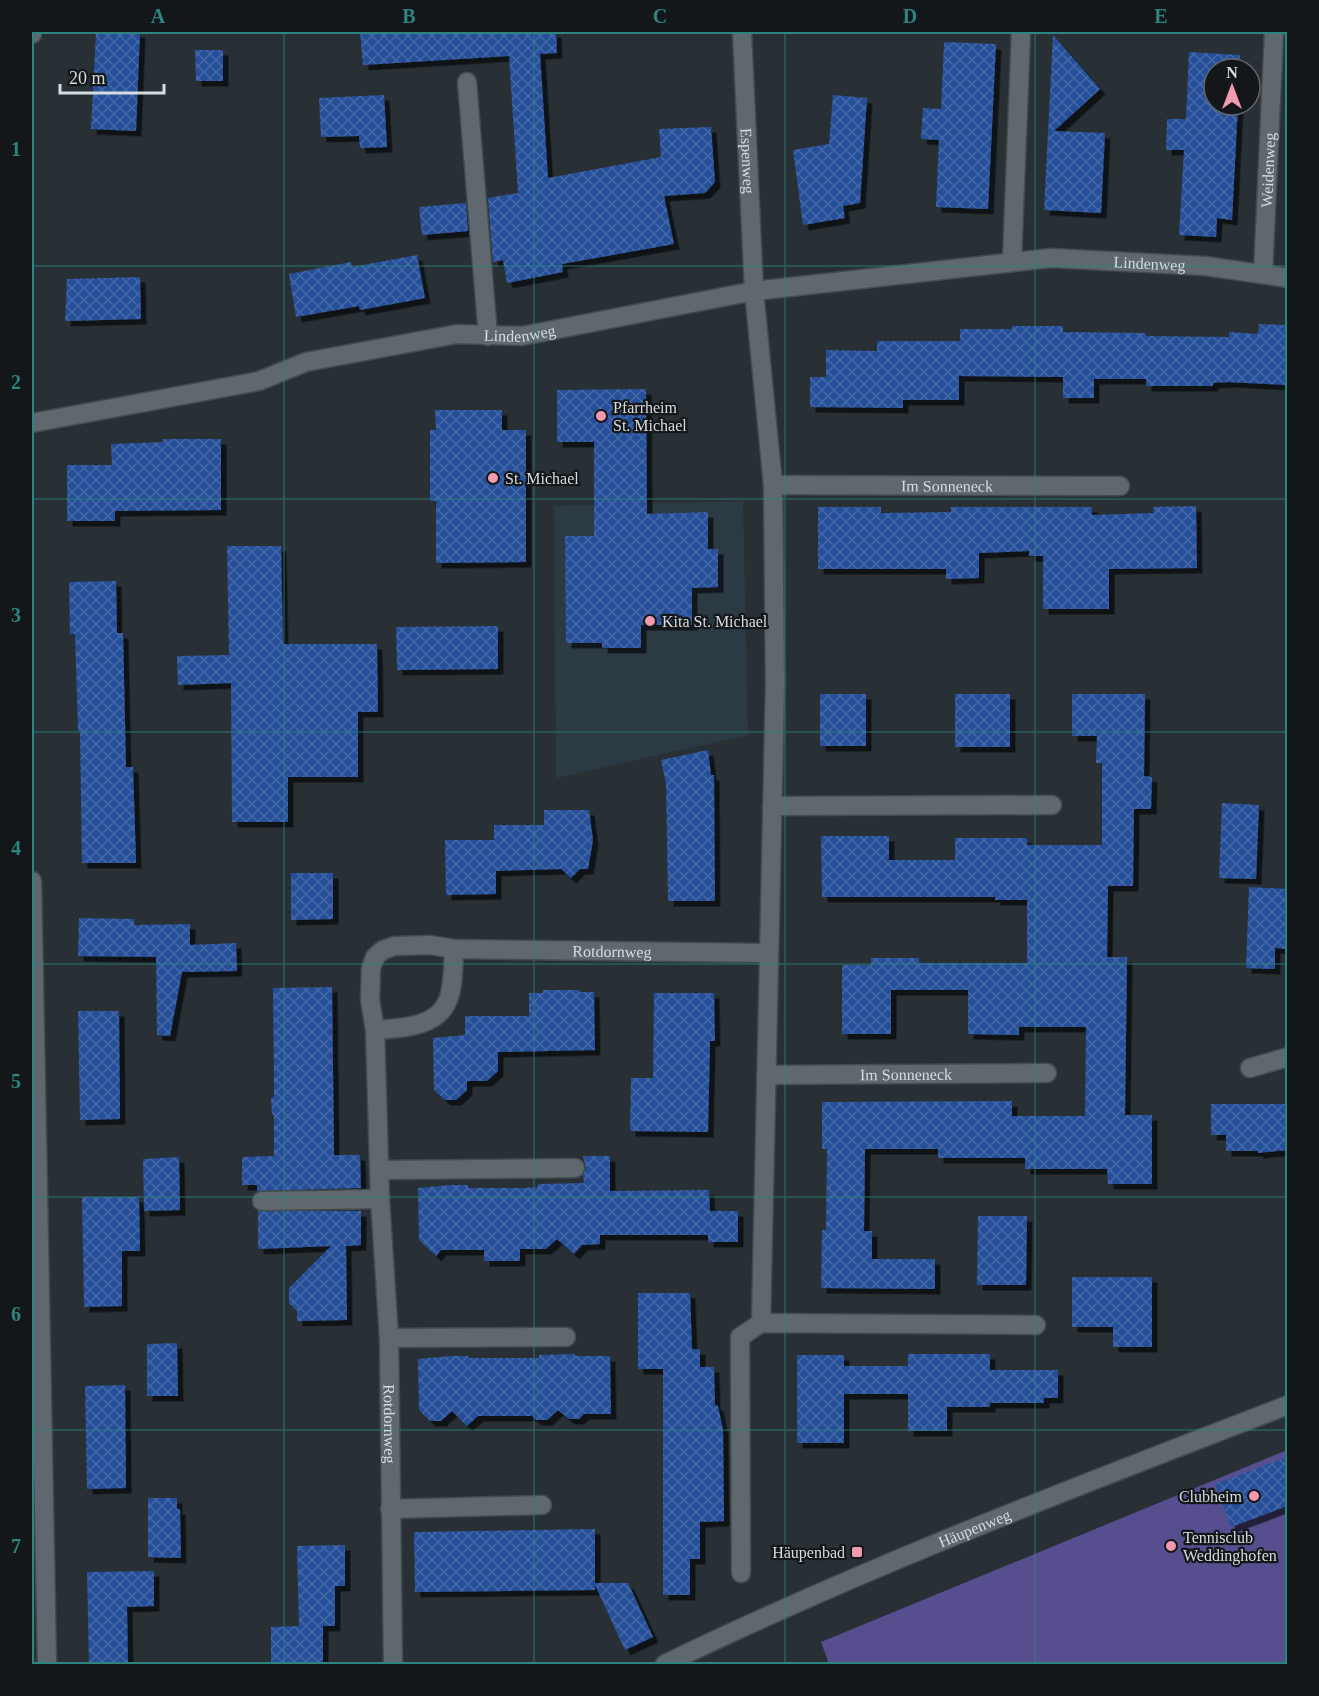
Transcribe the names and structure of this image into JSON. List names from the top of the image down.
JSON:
{
  "streets": {
    "street": [
      "Espenweg",
      "Weidenweg",
      "Lindenweg",
      "Im Sonneneck",
      "Rotdornweg",
      "Häupenweg"
    ]
  },
  "crossings": [
    ["Espenweg", "Lindenweg"],
    ["Weidenweg", "Lindenweg"]
  ],
  "places": {
    "other": [
      "Pfarrheim St. Michael",
      "St. Michael",
      "Kita St. Michael",
      "Clubheim",
      "Tennisclub Weddinghofen"
    ],
    "transit": ["Häupenbad"]
  },
  "scale_bar": "20 m",
  "north": "top",
  "grid": {
    "columns": [
      "A",
      "B",
      "C",
      "D",
      "E"
    ],
    "rows": [
      "1",
      "2",
      "3",
      "4",
      "5",
      "6",
      "7"
    ]
  }
}
